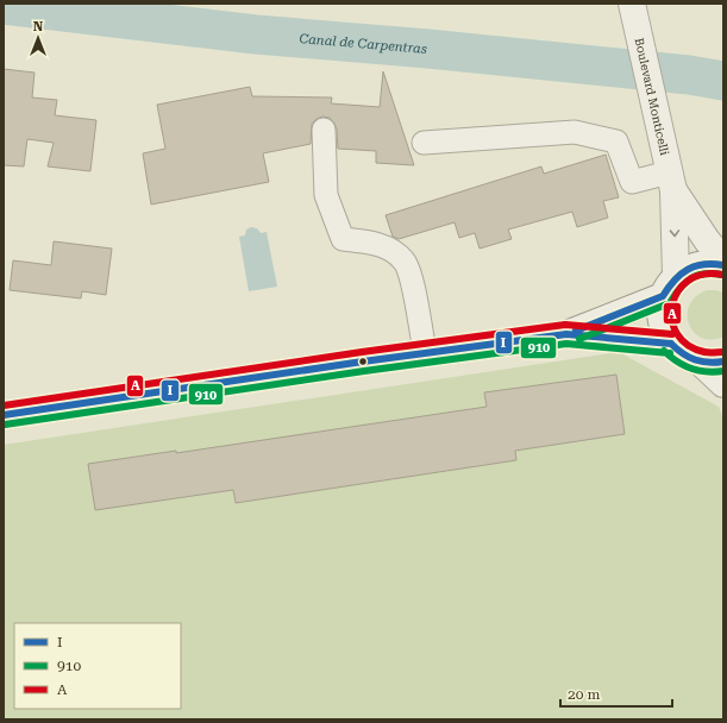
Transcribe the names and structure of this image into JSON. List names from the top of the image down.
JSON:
{
  "streets": {
    "main road": ["Boulevard Monticelli"]
  },
  "water": ["Canal de Carpentras"],
  "lines": ["transit line I", "transit line 910", "transit line A"],
  "legend": ["I", "910", "A"],
  "scale_bar": "20 m",
  "north": "top"
}
